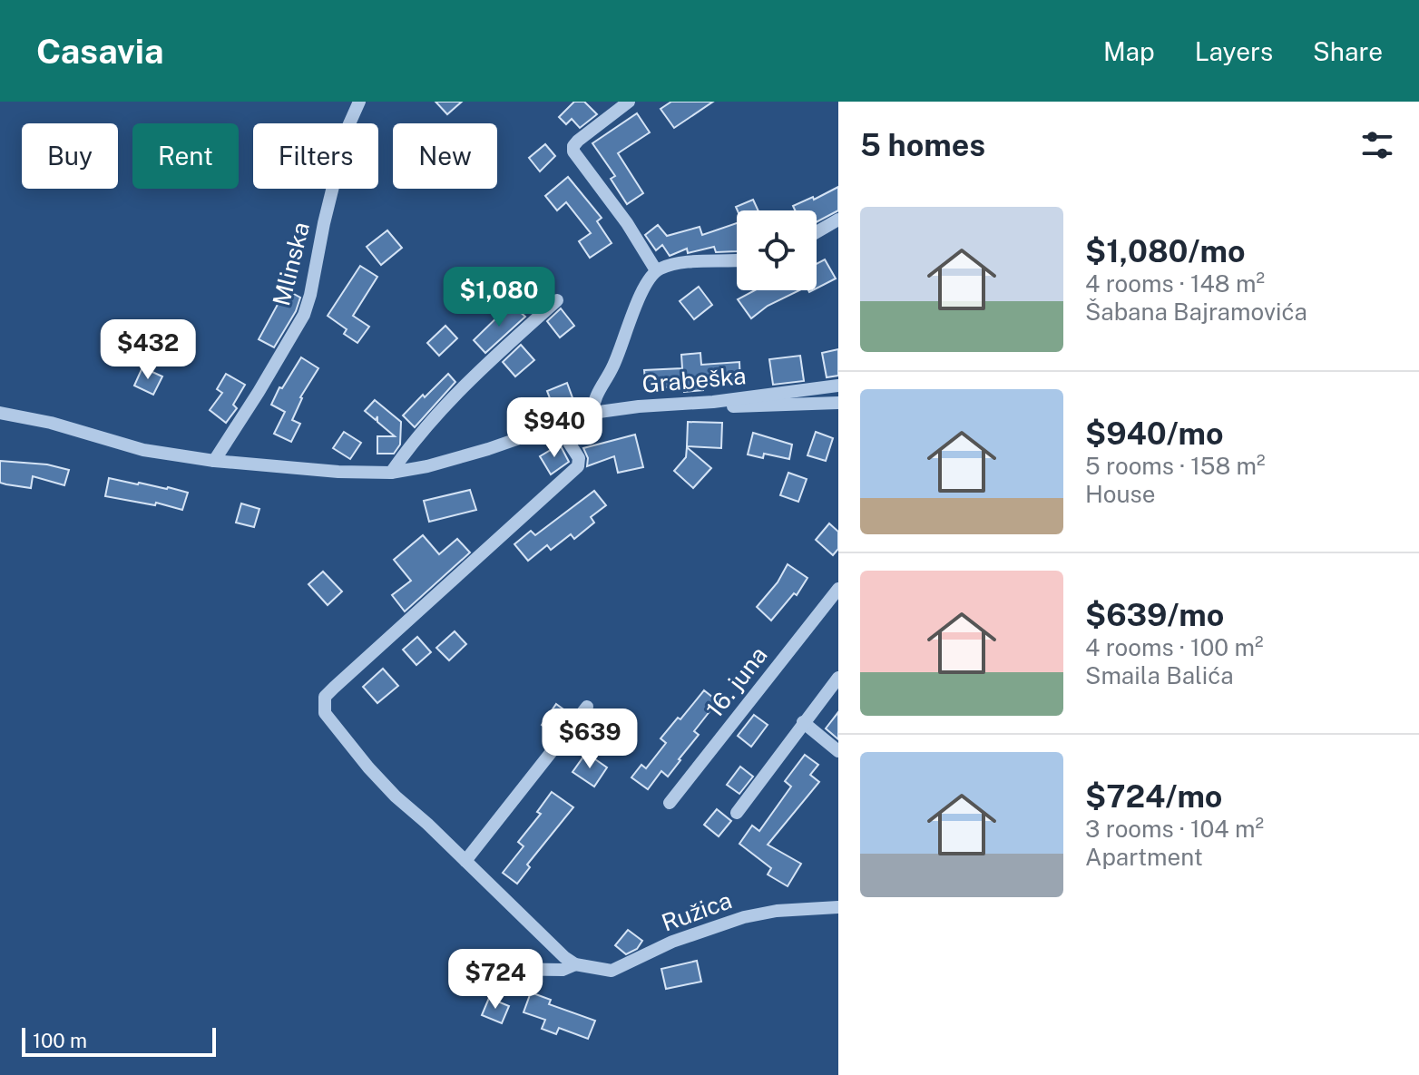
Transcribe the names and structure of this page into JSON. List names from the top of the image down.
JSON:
{
  "streets": {
    "street": [
      "Mlinska",
      "Grabeška",
      "16. juna",
      "Ružica"
    ]
  },
  "crossings": [
    ["Mlinska", "Grabeška"]
  ],
  "scale_bar": "100 m",
  "page": {
    "header": "Casavia",
    "nav": ["Map", "Layers", "Share"],
    "heading": "5 homes",
    "chip": [
      "Buy",
      "Rent",
      "Filters",
      "New"
    ],
    "list": [
      {
        "name": "$1,080/mo",
        "note": "4 rooms · 148 m² · Šabana Bajramovića"
      },
      {
        "name": "$940/mo",
        "note": "5 rooms · 158 m² · House"
      },
      {
        "name": "$639/mo",
        "note": "4 rooms · 100 m² · Smaila Balića"
      },
      {
        "name": "$724/mo",
        "note": "3 rooms · 104 m² · Apartment"
      }
    ],
    "price": [
      "$1,080",
      "$432",
      "$940",
      "$639",
      "$724"
    ],
    "scale": "100 m"
  }
}
